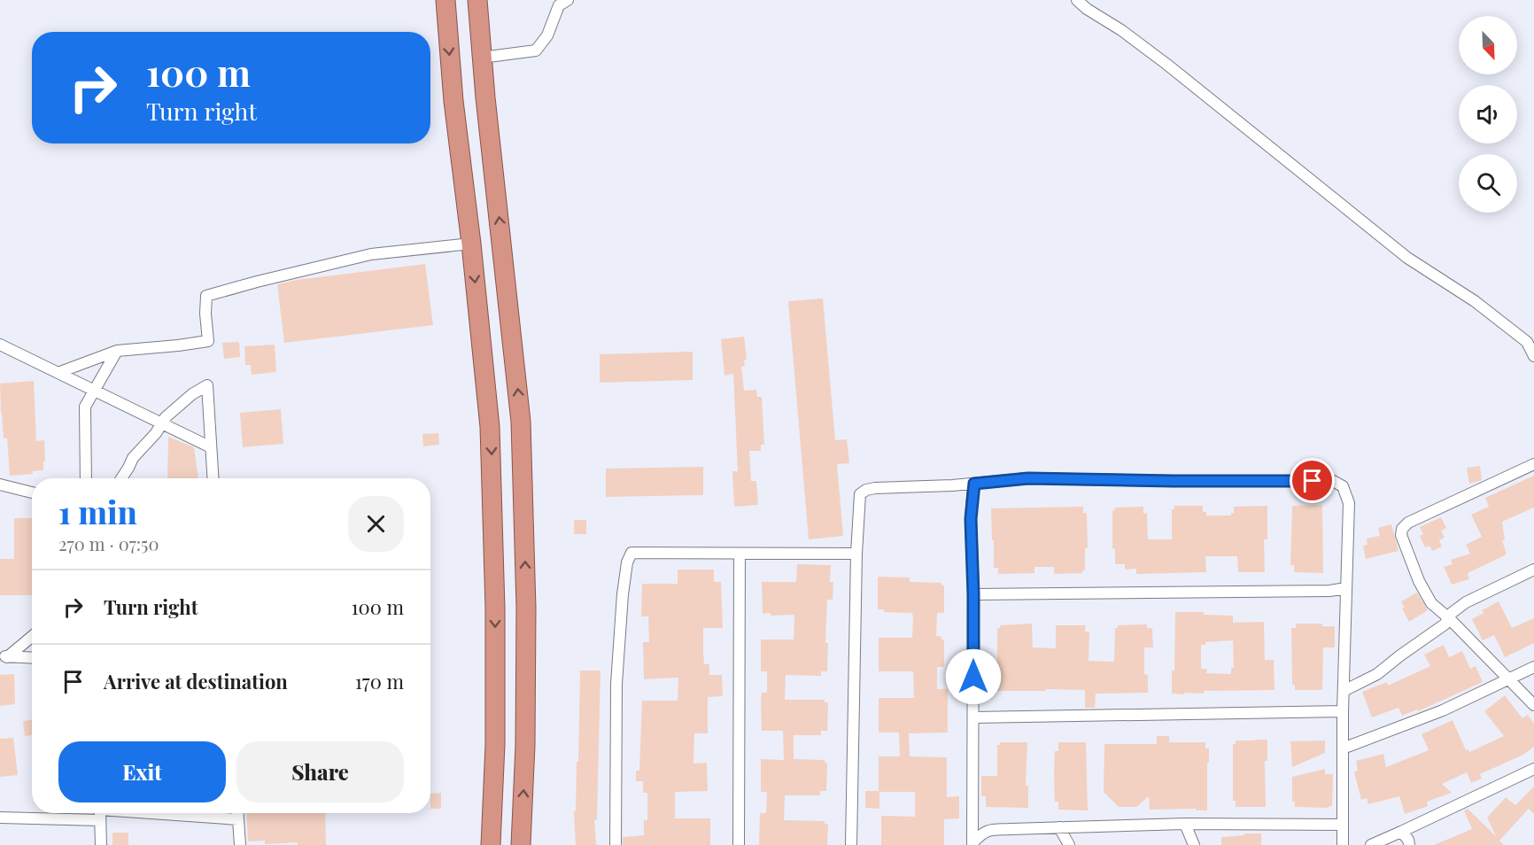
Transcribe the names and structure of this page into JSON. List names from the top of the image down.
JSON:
{
  "north": "bottom right",
  "page": {
    "turn": ["100 m", "Turn right"],
    "heading": ["1 min", "270 m · 07:50"],
    "list": [
      {
        "name": "Turn right",
        "value": "100 m"
      },
      {
        "name": "Arrive at destination",
        "value": "170 m"
      }
    ],
    "buttons": ["Exit", "Share"]
  }
}
